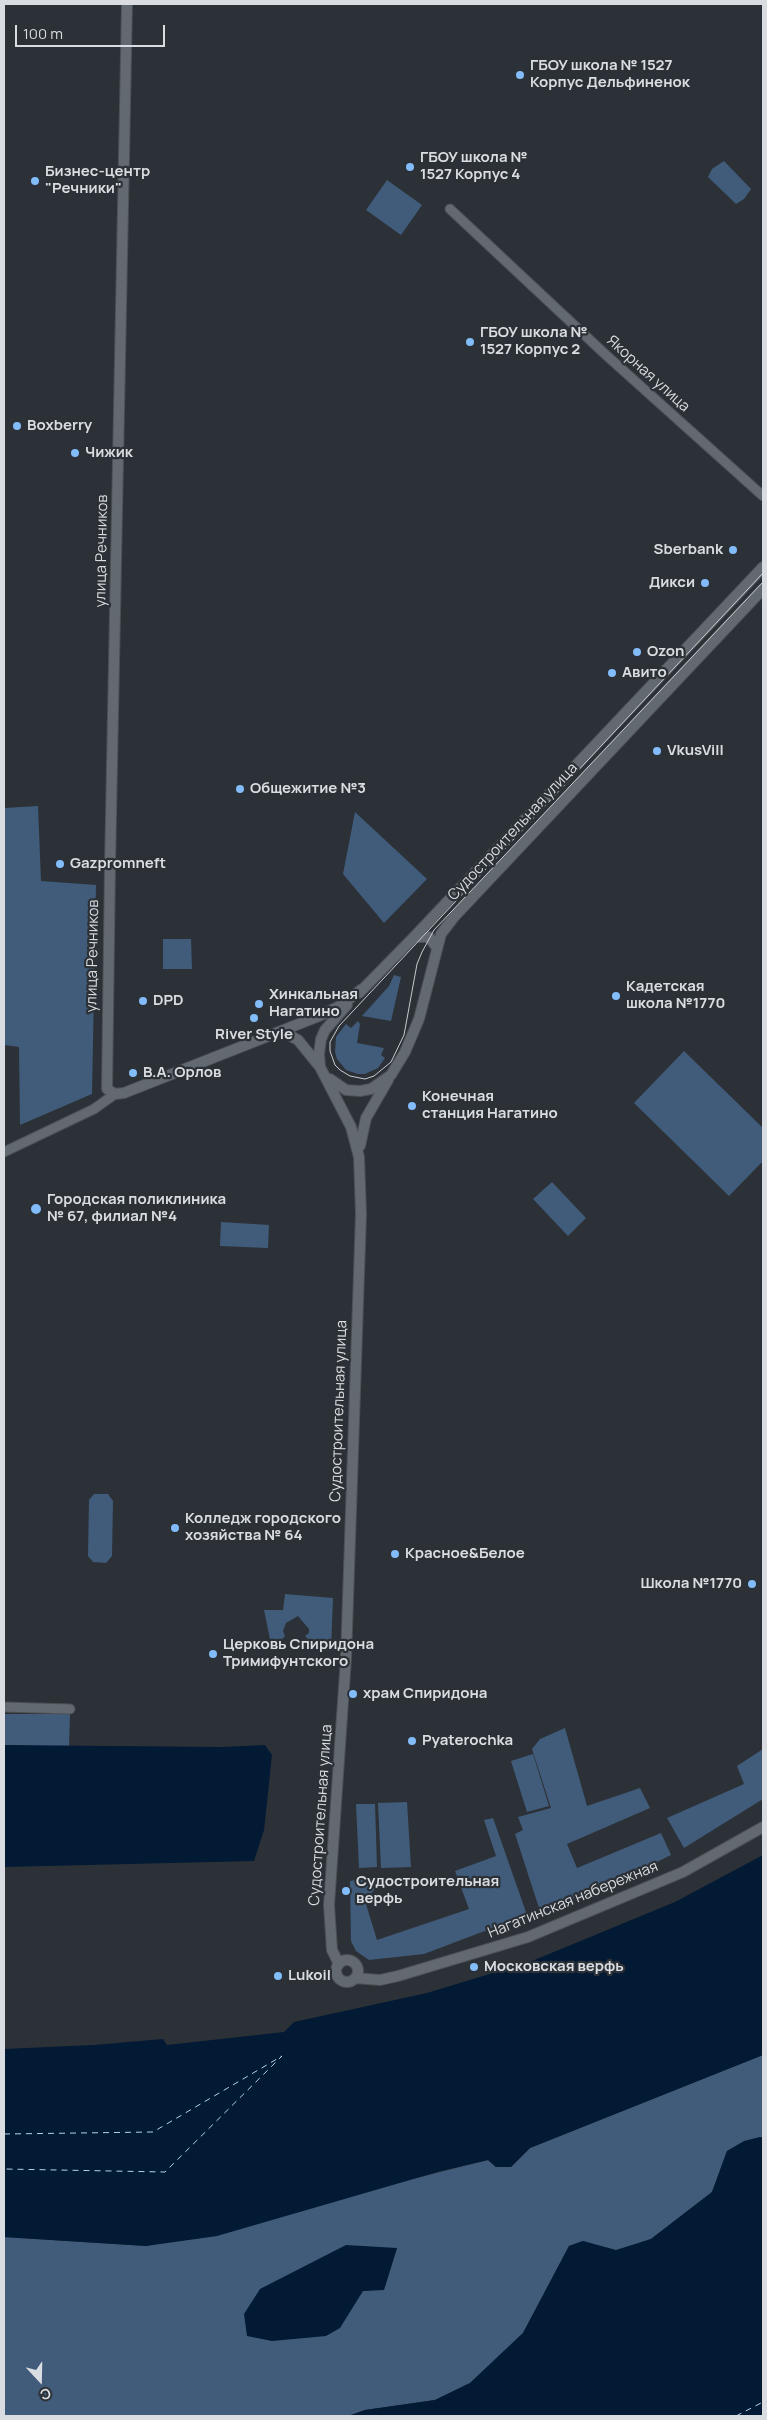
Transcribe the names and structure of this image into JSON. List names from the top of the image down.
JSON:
{
  "streets": {
    "street": [
      "Якорная улица",
      "улица Речников",
      "Судостроительная улица",
      "Нагатинская набережная"
    ]
  },
  "crossings": [
    ["Судостроительная улица", "Нагатинская набережная"]
  ],
  "places": [
    "ГБОУ школа № 1527 Корпус Дельфиненок",
    "ГБОУ школа № 1527 Корпус 4",
    "Бизнес-центр \"Речники\"",
    "ГБОУ школа № 1527 Корпус 2",
    "Boxberry",
    "Чижик",
    "Sberbank",
    "Дикси",
    "Ozon",
    "Авито",
    "VkusVill",
    "Общежитие №3",
    "Gazpromneft",
    "Кадетская школа №1770",
    "DPD",
    "Хинкальная Нагатино",
    "River Style",
    "В.А. Орлов",
    "Конечная станция Нагатино",
    "Городская поликлиника № 67, филиал №4",
    "Колледж городского хозяйства № 64",
    "Красное&Белое",
    "Школа №1770",
    "Церковь Спиридона Тримифунтского",
    "храм Спиридона",
    "Pyaterochka",
    "Судостроительная верфь",
    "Московская верфь",
    "Lukoil"
  ],
  "scale_bar": "100 m",
  "north": "bottom"
}
